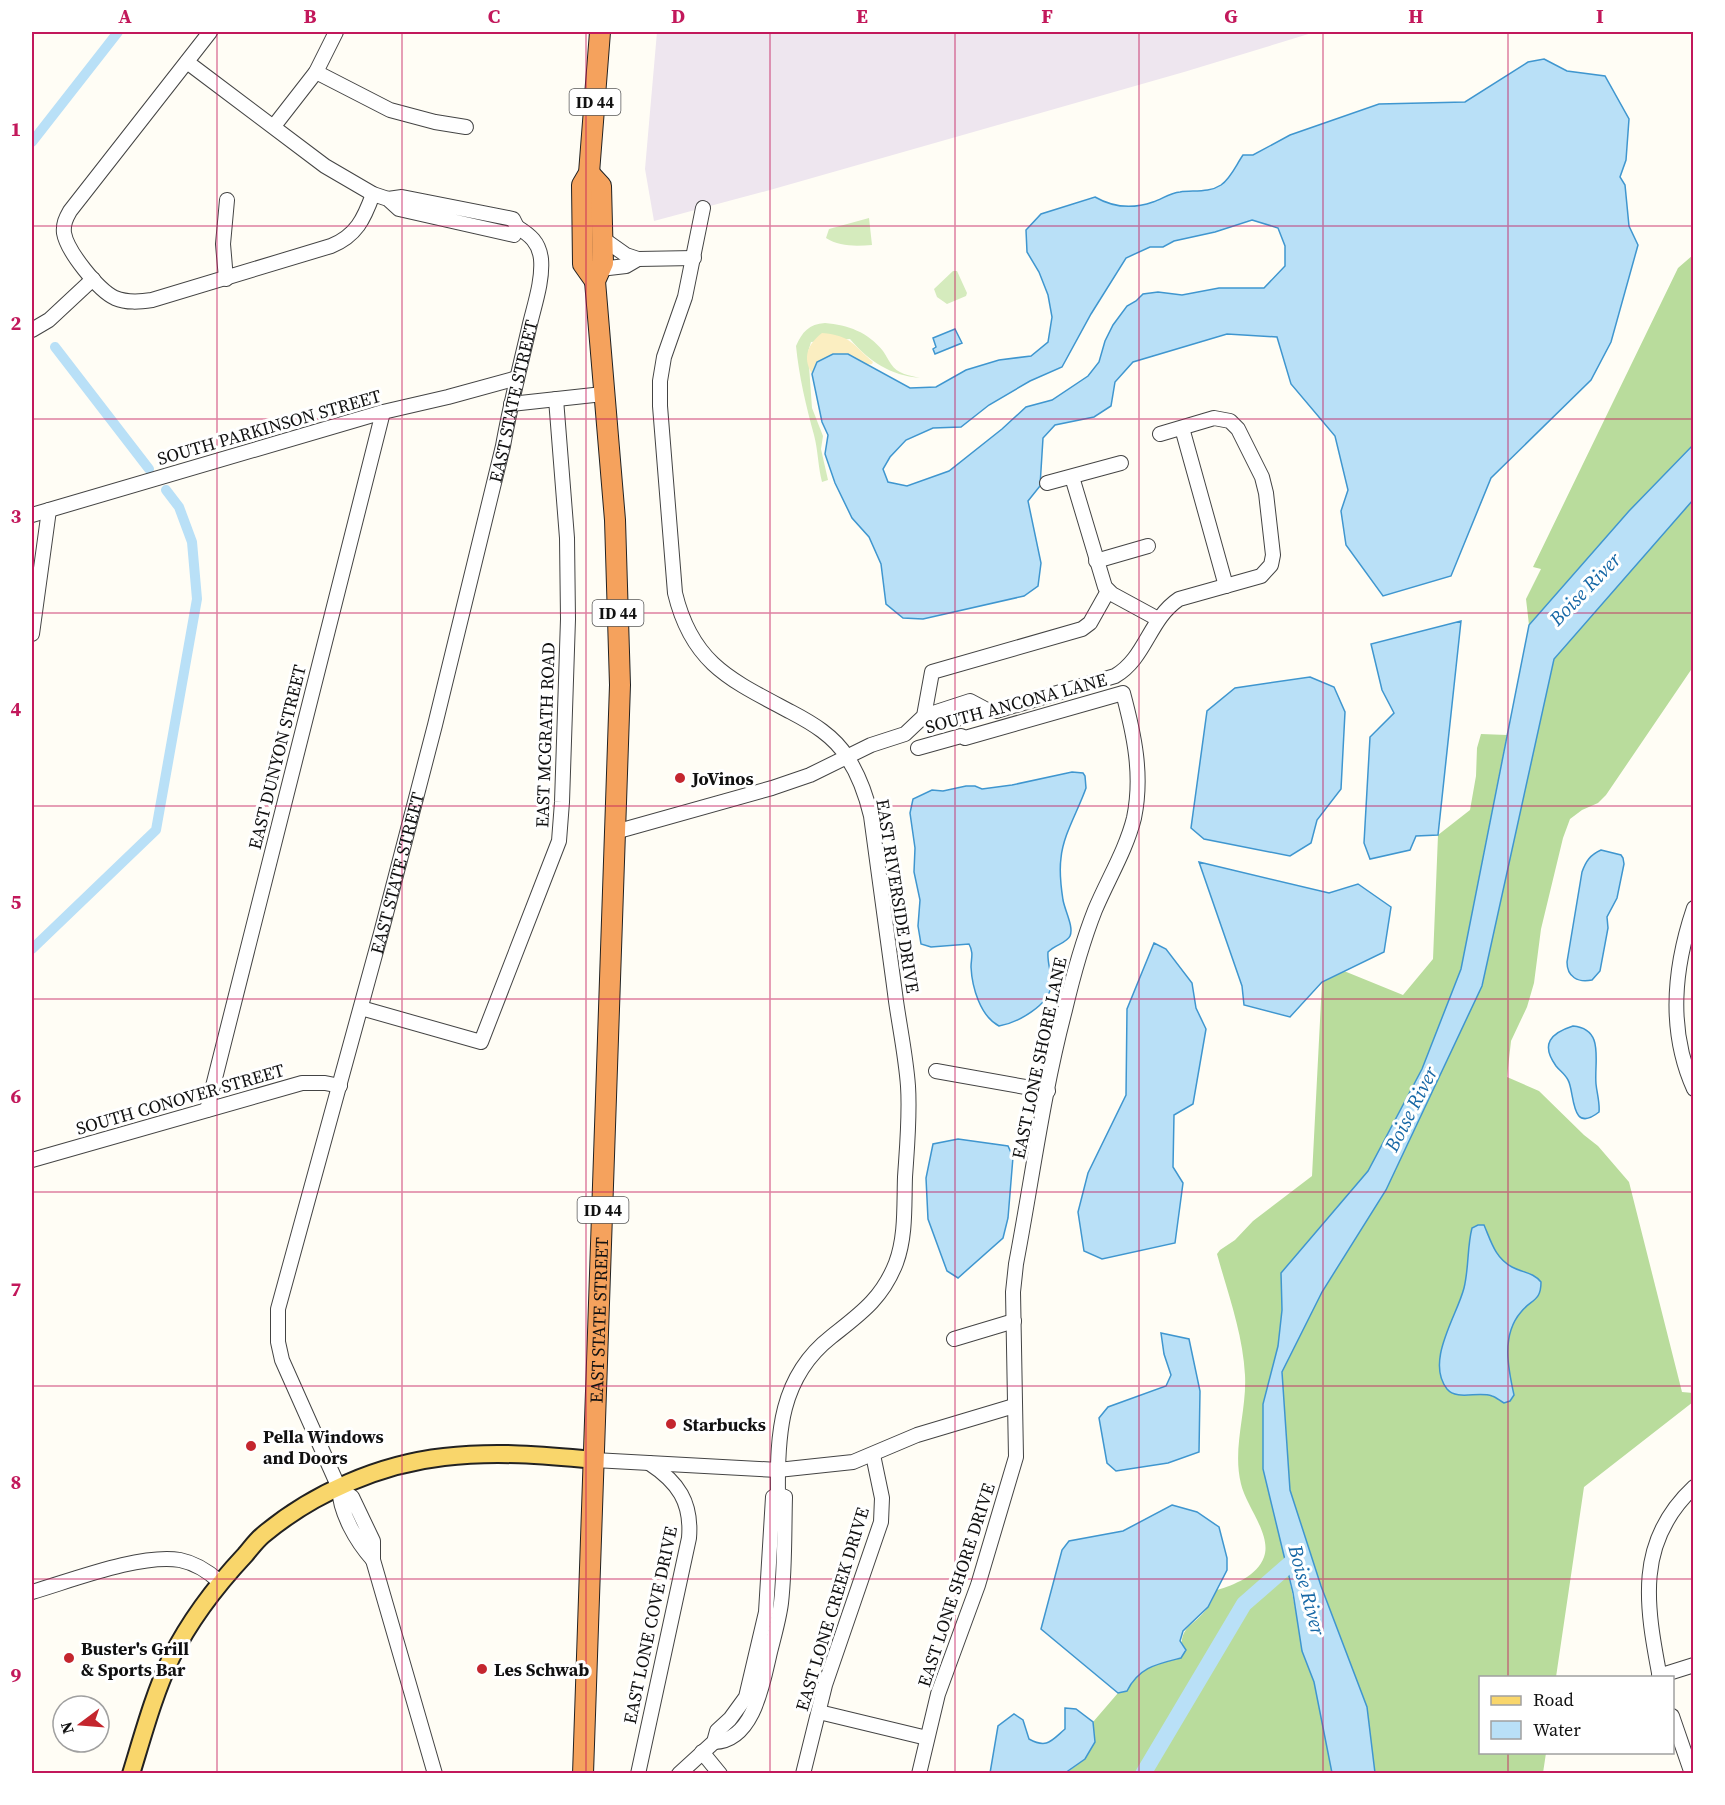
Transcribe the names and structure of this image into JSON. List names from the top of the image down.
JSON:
{
  "streets": {
    "highway": ["ID 44", "EAST STATE STREET"],
    "street": [
      "SOUTH PARKINSON STREET",
      "SOUTH ANCONA LANE",
      "EAST MCGRATH ROAD",
      "EAST DUNYON STREET",
      "EAST RIVERSIDE DRIVE",
      "EAST LONE SHORE LANE",
      "SOUTH CONOVER STREET",
      "EAST LONE SHORE DRIVE",
      "EAST LONE CREEK DRIVE",
      "EAST LONE COVE DRIVE"
    ]
  },
  "crossings": [
    ["ID 44", "EAST STATE STREET"],
    ["EAST STATE STREET", "SOUTH PARKINSON STREET"],
    ["EAST STATE STREET", "EAST MCGRATH ROAD"],
    ["EAST STATE STREET", "SOUTH CONOVER STREET"],
    ["SOUTH PARKINSON STREET", "EAST DUNYON STREET"],
    ["SOUTH ANCONA LANE", "EAST LONE SHORE LANE"],
    ["EAST DUNYON STREET", "SOUTH CONOVER STREET"],
    ["EAST LONE SHORE LANE", "EAST LONE SHORE DRIVE"]
  ],
  "water": ["Boise River"],
  "places": [
    "JoVinos",
    "Starbucks",
    "Pella Windows and Doors",
    "Buster's Grill & Sports Bar",
    "Les Schwab"
  ],
  "legend": ["Road", "Water"],
  "north": "left",
  "grid": {
    "columns": [
      "A",
      "B",
      "C",
      "D",
      "E",
      "F",
      "G",
      "H",
      "I"
    ],
    "rows": [
      "1",
      "2",
      "3",
      "4",
      "5",
      "6",
      "7",
      "8",
      "9"
    ]
  }
}
